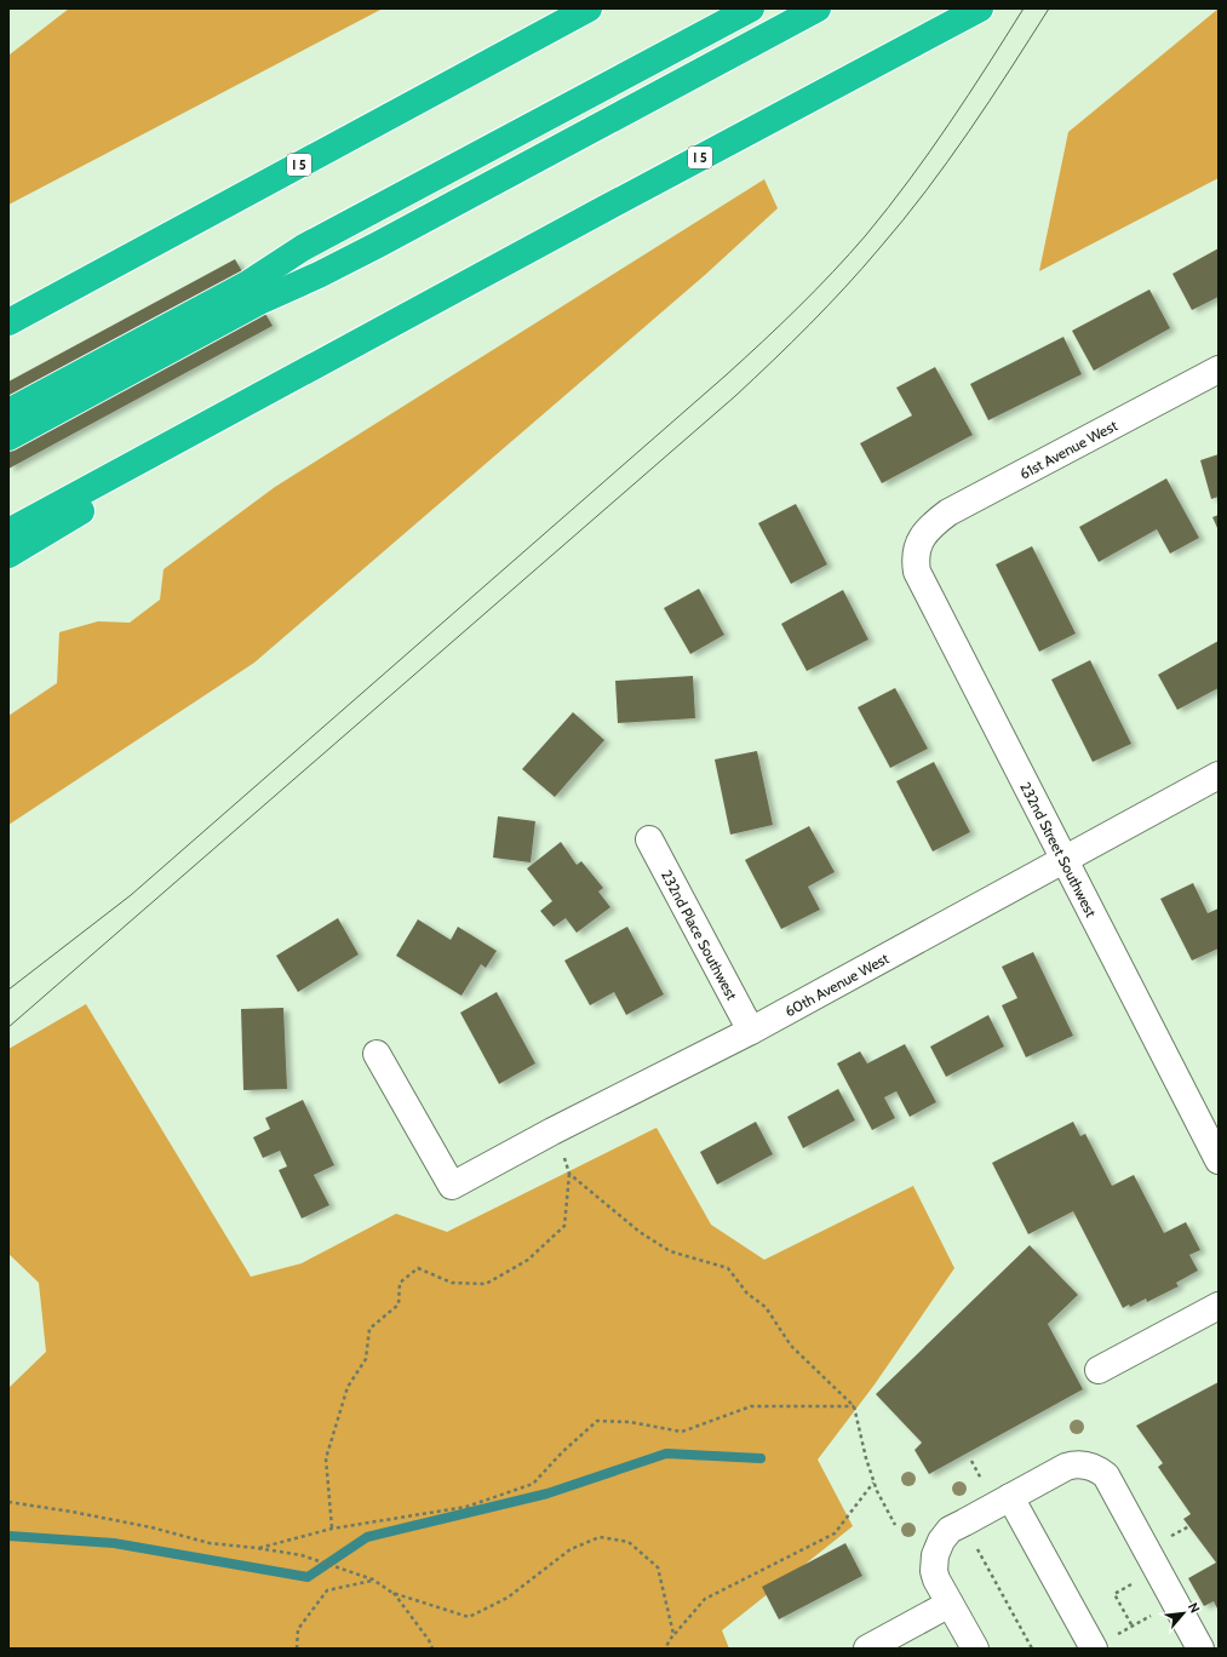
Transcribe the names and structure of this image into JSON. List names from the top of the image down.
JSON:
{
  "streets": {
    "highway": ["I 5"],
    "street": [
      "61st Avenue West",
      "232nd Street Southwest",
      "232nd Place Southwest",
      "60th Avenue West"
    ]
  },
  "crossings": [
    ["61st Avenue West", "232nd Street Southwest"],
    ["232nd Street Southwest", "60th Avenue West"],
    ["232nd Place Southwest", "60th Avenue West"]
  ],
  "north": "top right"
}
